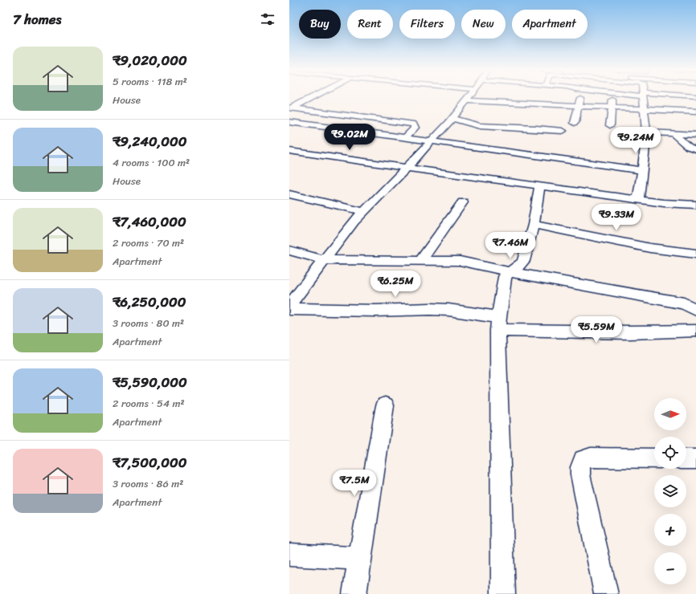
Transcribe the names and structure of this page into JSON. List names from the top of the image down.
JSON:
{
  "north": "right",
  "page": {
    "heading": "7 homes",
    "chip": [
      "Buy",
      "Rent",
      "Filters",
      "New",
      "Apartment"
    ],
    "list": [
      {
        "name": "₹9,020,000",
        "note": "5 rooms · 118 m² · House"
      },
      {
        "name": "₹9,240,000",
        "note": "4 rooms · 100 m² · House"
      },
      {
        "name": "₹7,460,000",
        "note": "2 rooms · 70 m² · Apartment"
      },
      {
        "name": "₹6,250,000",
        "note": "3 rooms · 80 m² · Apartment"
      },
      {
        "name": "₹5,590,000",
        "note": "2 rooms · 54 m² · Apartment"
      },
      {
        "name": "₹7,500,000",
        "note": "3 rooms · 86 m² · Apartment"
      }
    ],
    "price": [
      "₹9.02M",
      "₹9.24M",
      "₹9.33M",
      "₹7.46M",
      "₹6.25M",
      "₹5.59M",
      "₹7.5M"
    ],
    "map_buttons": ["+", "−"]
  }
}
